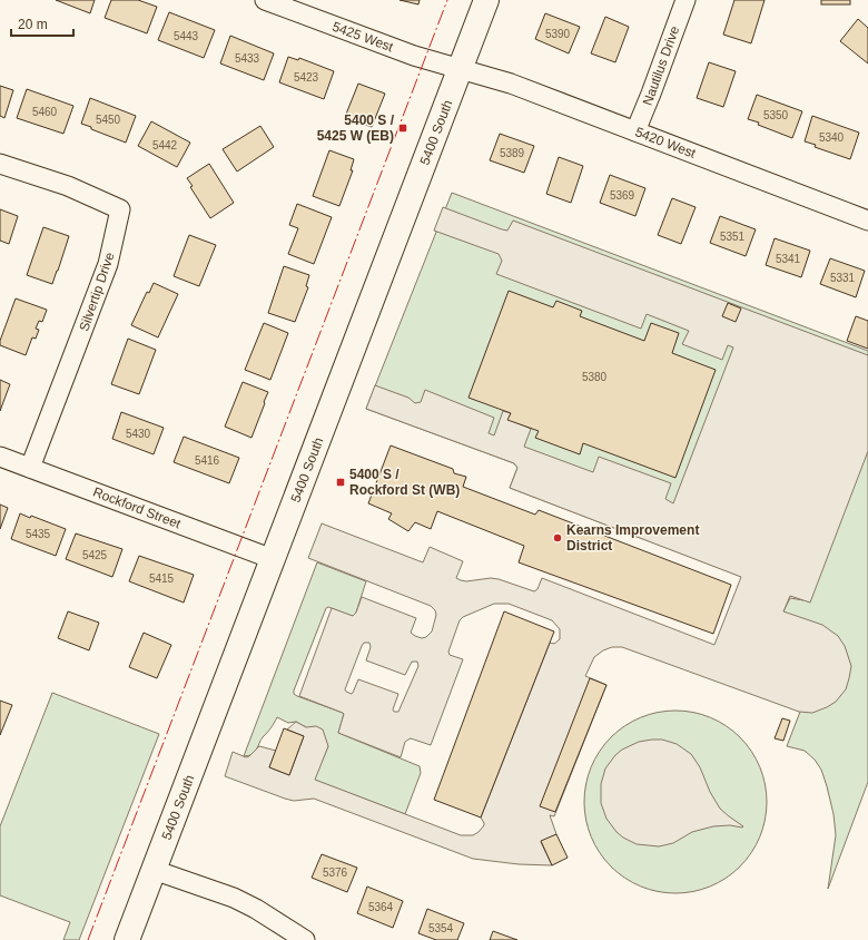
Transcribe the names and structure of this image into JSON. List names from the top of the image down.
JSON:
{
  "streets": {
    "main road": ["5400 South"],
    "street": [
      "5425 West",
      "Nautilus Drive",
      "5420 West",
      "Silvertip Drive",
      "Rockford Street"
    ]
  },
  "crossings": [
    ["5425 West", "5400 South"],
    ["5425 West", "5420 West"],
    ["Nautilus Drive", "5420 West"],
    ["5400 South", "5420 West"],
    ["5400 South", "Rockford Street"],
    ["Silvertip Drive", "Rockford Street"]
  ],
  "places": {
    "transit": ["5400 S / 5425 W (EB)", "5400 S / Rockford St (WB)"],
    "other": ["Kearns Improvement District"]
  },
  "house_numbers": [
    "5390",
    "5443",
    "5433",
    "5423",
    "5460",
    "5350",
    "5450",
    "5340",
    "5442",
    "5389",
    "5369",
    "5351",
    "5341",
    "5331",
    "5380",
    "5430",
    "5416",
    "5435",
    "5425",
    "5415",
    "5376",
    "5364",
    "5354"
  ],
  "scale_bar": "20 m"
}
